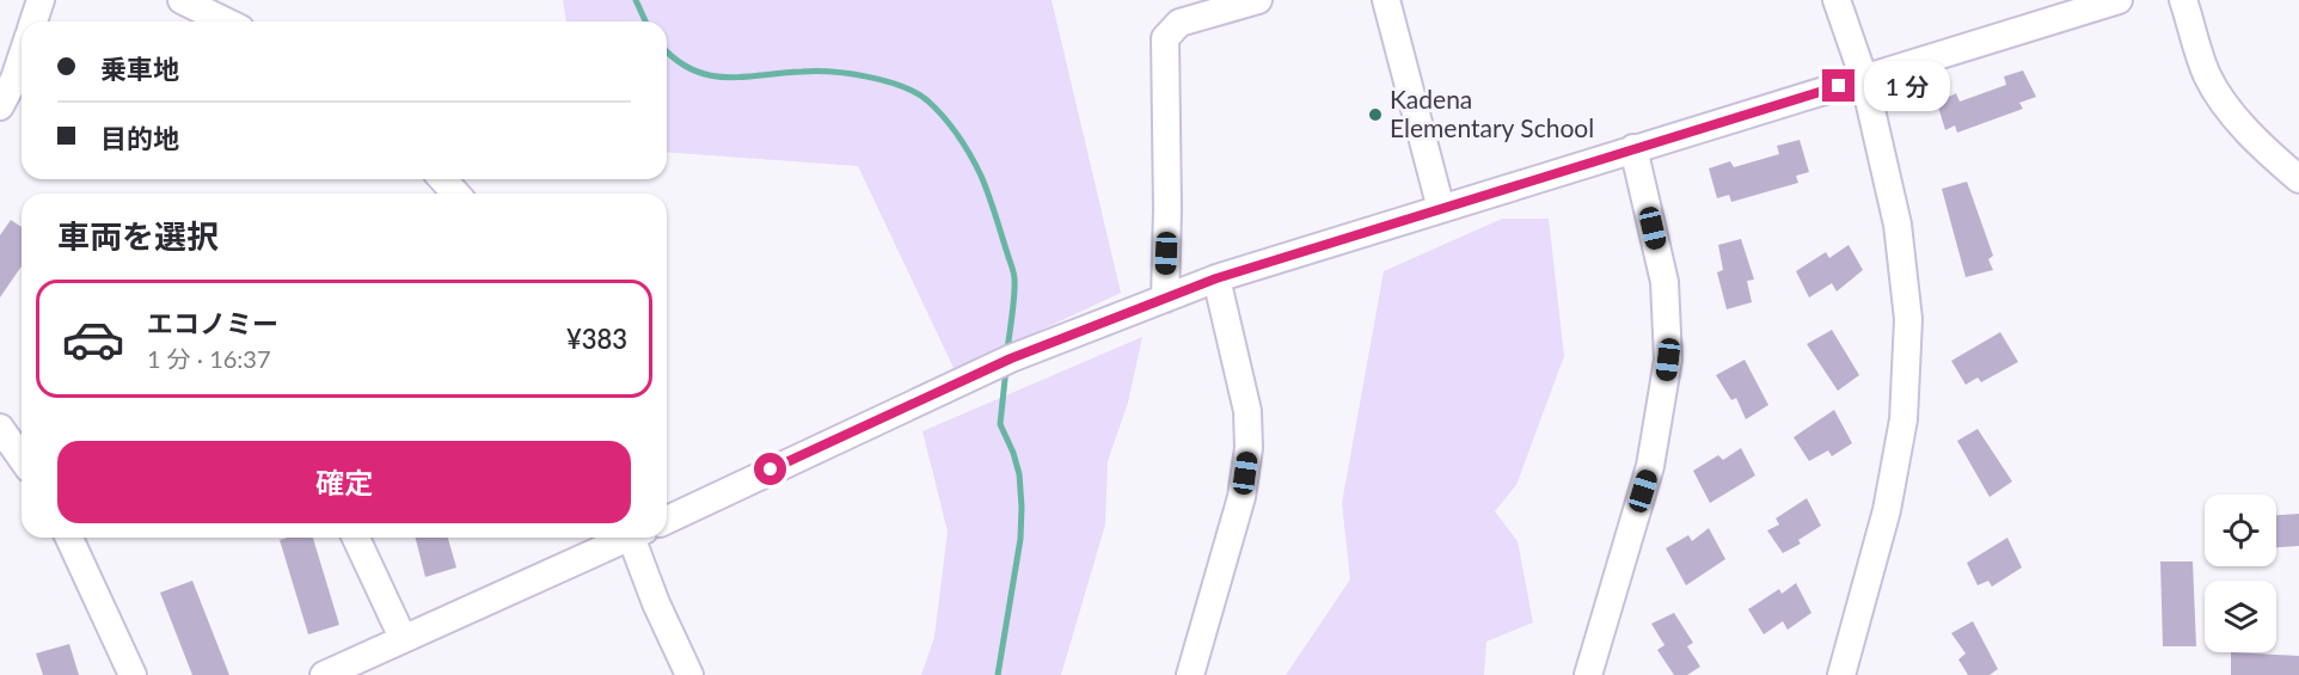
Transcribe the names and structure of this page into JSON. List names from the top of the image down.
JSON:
{
  "places": ["Kadena Elementary School"],
  "page": {
    "banner": ["乗車地", "目的地"],
    "bubble": "1 分",
    "heading": "車両を選択",
    "list": [
      {
        "name": "エコノミー",
        "note": "1 分 · 16:37",
        "value": "¥383"
      }
    ],
    "buttons": "確定"
  }
}
